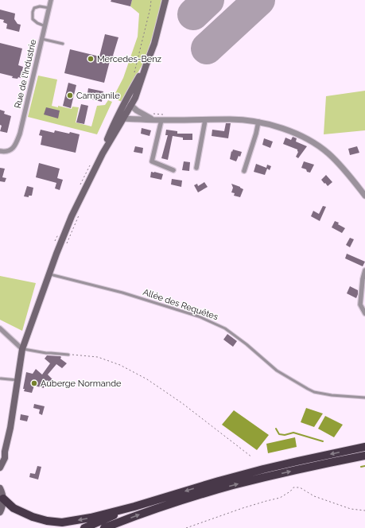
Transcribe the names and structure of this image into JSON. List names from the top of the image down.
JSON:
{
  "streets": {
    "street": ["Rue de l'Industrie"],
    "lane": ["Allée des Requêtes"]
  },
  "places": ["Mercedes-Benz", "Campanile", "Auberge Normande"]
}
